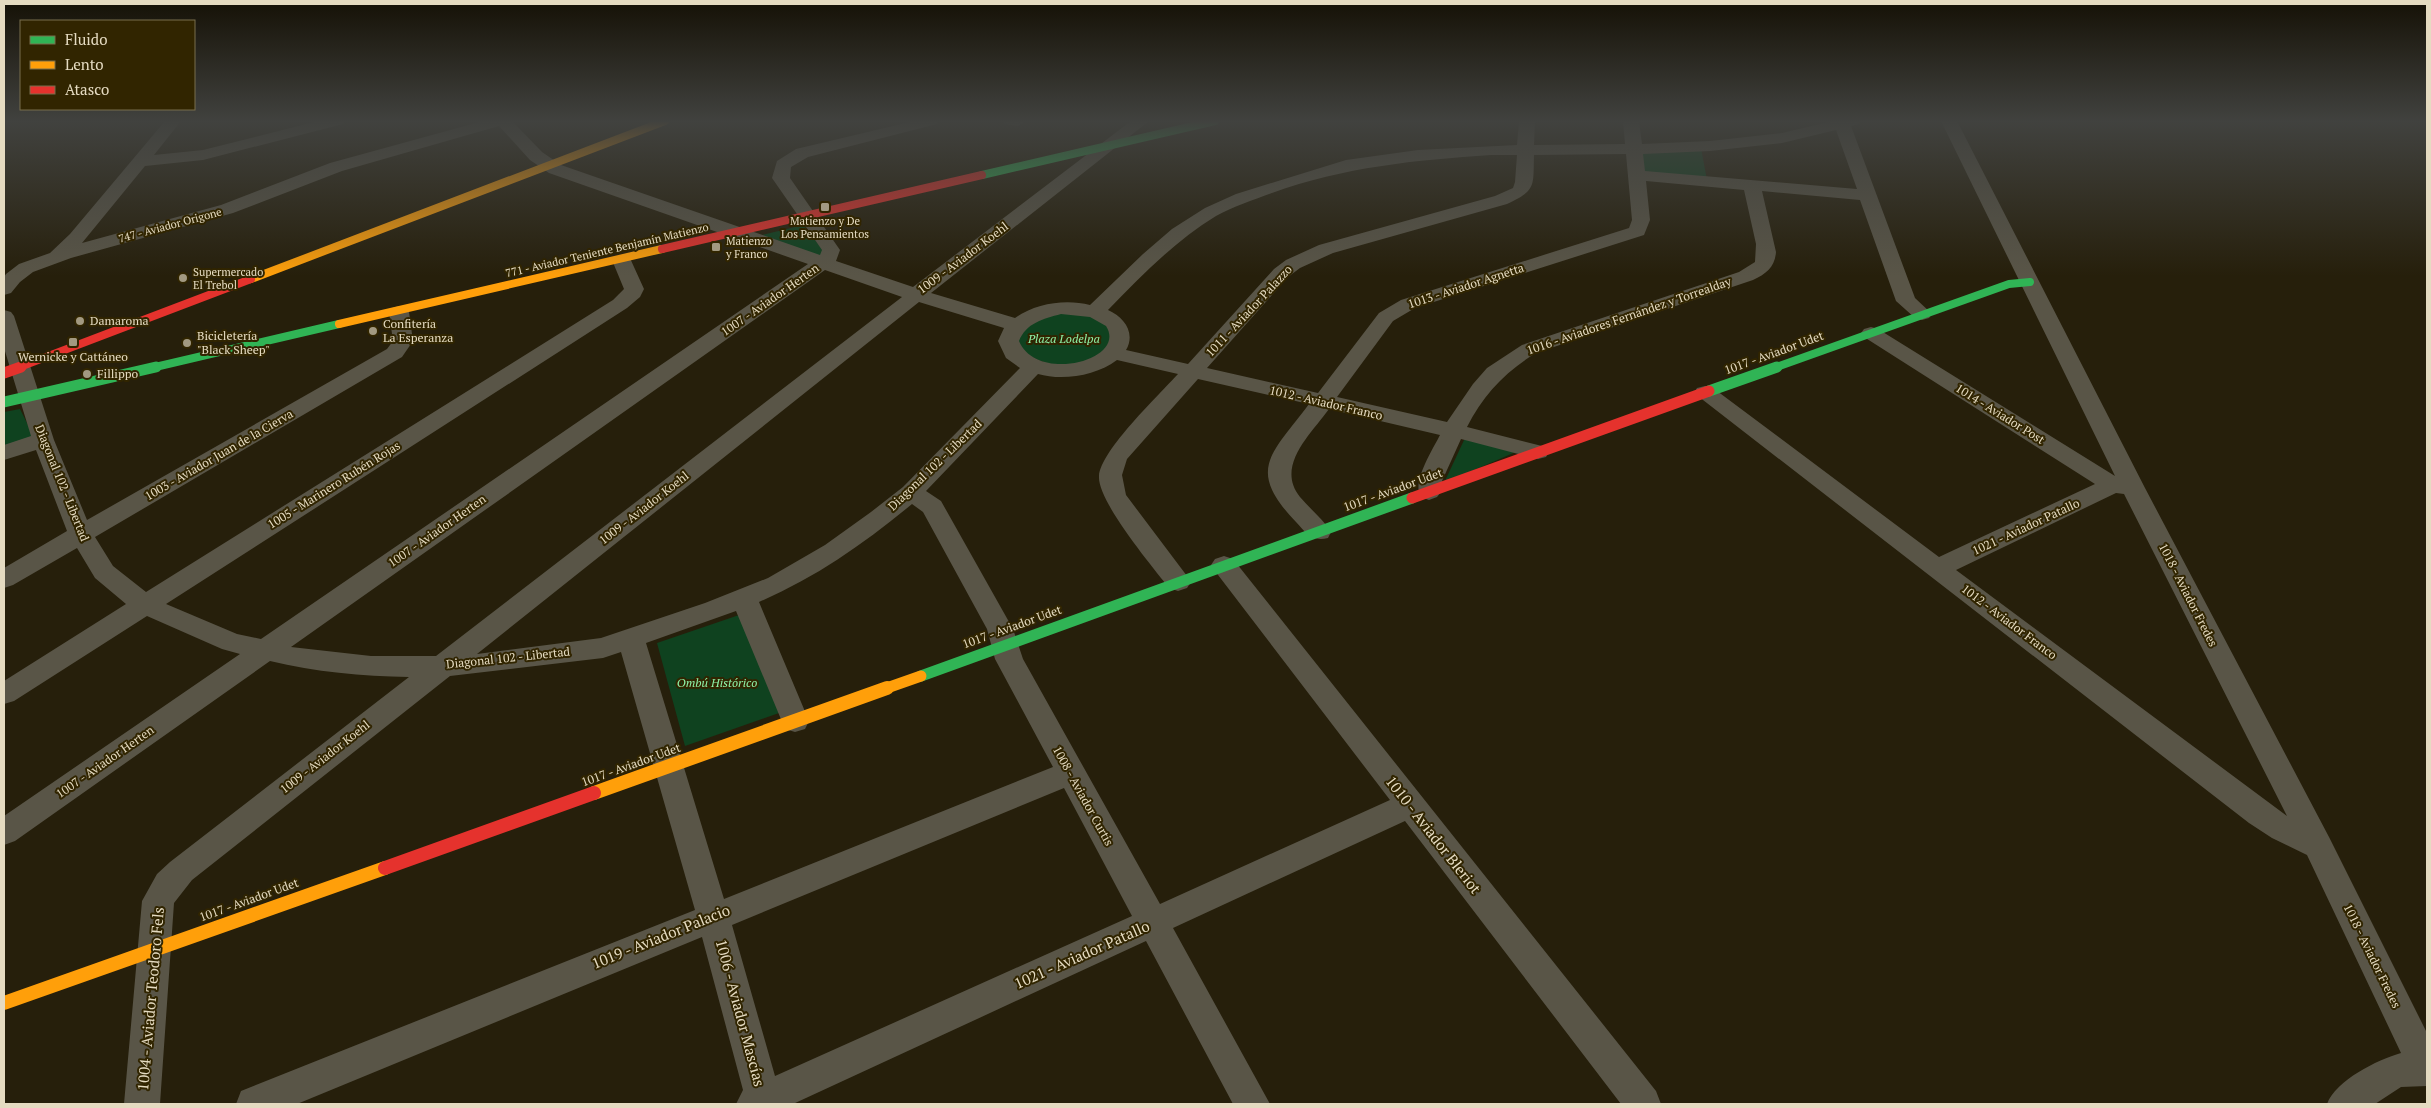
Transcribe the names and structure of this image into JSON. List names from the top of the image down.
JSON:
{
  "streets": {
    "street": [
      "747 - Aviador Origone",
      "771 - Aviador Teniente Benjamín Matienzo",
      "1009 - Aviador Koehl",
      "1013 - Aviador Agnetta",
      "1007 - Aviador Herten",
      "1011 - Aviador Palazzo",
      "1016 - Aviadores Fernández y Torrealday",
      "1017 - Aviador Udet",
      "1012 - Aviador Franco",
      "1014 - Aviador Post",
      "1003 - Aviador Juan de la Cierva",
      "Diagonal 102 - Libertad",
      "1005 - Marinero Rubén Rojas",
      "1021 - Aviador Patallo",
      "1018 - Aviador Fredes",
      "1008 - Aviador Curtis",
      "1010 - Aviador Bleriot",
      "1019 - Aviador Palacio",
      "1004 - Aviador Teodoro Fels",
      "1006 - Aviador Mascías"
    ]
  },
  "crossings": [
    ["771 - Aviador Teniente Benjamín Matienzo", "1007 - Aviador Herten"],
    ["771 - Aviador Teniente Benjamín Matienzo", "1003 - Aviador Juan de la Cierva"],
    ["771 - Aviador Teniente Benjamín Matienzo", "Diagonal 102 - Libertad"],
    ["771 - Aviador Teniente Benjamín Matienzo", "1005 - Marinero Rubén Rojas"],
    ["1009 - Aviador Koehl", "Diagonal 102 - Libertad"],
    ["1009 - Aviador Koehl", "1004 - Aviador Teodoro Fels"],
    ["1013 - Aviador Agnetta", "1017 - Aviador Udet"],
    ["1013 - Aviador Agnetta", "1012 - Aviador Franco"],
    ["1007 - Aviador Herten", "Diagonal 102 - Libertad"],
    ["1011 - Aviador Palazzo", "1017 - Aviador Udet"],
    ["1011 - Aviador Palazzo", "1012 - Aviador Franco"],
    ["1016 - Aviadores Fernández y Torrealday", "1017 - Aviador Udet"],
    ["1016 - Aviadores Fernández y Torrealday", "1012 - Aviador Franco"],
    ["1017 - Aviador Udet", "1012 - Aviador Franco"],
    ["1017 - Aviador Udet", "1014 - Aviador Post"],
    ["1017 - Aviador Udet", "1018 - Aviador Fredes"],
    ["1017 - Aviador Udet", "1008 - Aviador Curtis"],
    ["1017 - Aviador Udet", "1010 - Aviador Bleriot"],
    ["1017 - Aviador Udet", "1004 - Aviador Teodoro Fels"],
    ["1017 - Aviador Udet", "1006 - Aviador Mascías"],
    ["1012 - Aviador Franco", "Diagonal 102 - Libertad"],
    ["1012 - Aviador Franco", "1021 - Aviador Patallo"],
    ["1012 - Aviador Franco", "1018 - Aviador Fredes"],
    ["1014 - Aviador Post", "1021 - Aviador Patallo"],
    ["1014 - Aviador Post", "1018 - Aviador Fredes"],
    ["1003 - Aviador Juan de la Cierva", "Diagonal 102 - Libertad"],
    ["Diagonal 102 - Libertad", "1005 - Marinero Rubén Rojas"],
    ["Diagonal 102 - Libertad", "1008 - Aviador Curtis"],
    ["Diagonal 102 - Libertad", "1006 - Aviador Mascías"],
    ["1021 - Aviador Patallo", "1018 - Aviador Fredes"],
    ["1021 - Aviador Patallo", "1008 - Aviador Curtis"],
    ["1021 - Aviador Patallo", "1010 - Aviador Bleriot"],
    ["1021 - Aviador Patallo", "1006 - Aviador Mascías"],
    ["1008 - Aviador Curtis", "1019 - Aviador Palacio"],
    ["1019 - Aviador Palacio", "1006 - Aviador Mascías"]
  ],
  "parks": ["Plaza Lodelpa", "Ombú Histórico"],
  "places": {
    "transit": ["Matienzo y De Los Pensamientos", "Matienzo y Franco", "Wernicke y Cattáneo"],
    "other": [
      "Supermercado El Trebol",
      "Damaroma",
      "Confitería La Esperanza",
      "Bicicletería \"Black Sheep\"",
      "Fillippo"
    ]
  },
  "legend": ["Fluido", "Lento", "Atasco"]
}
